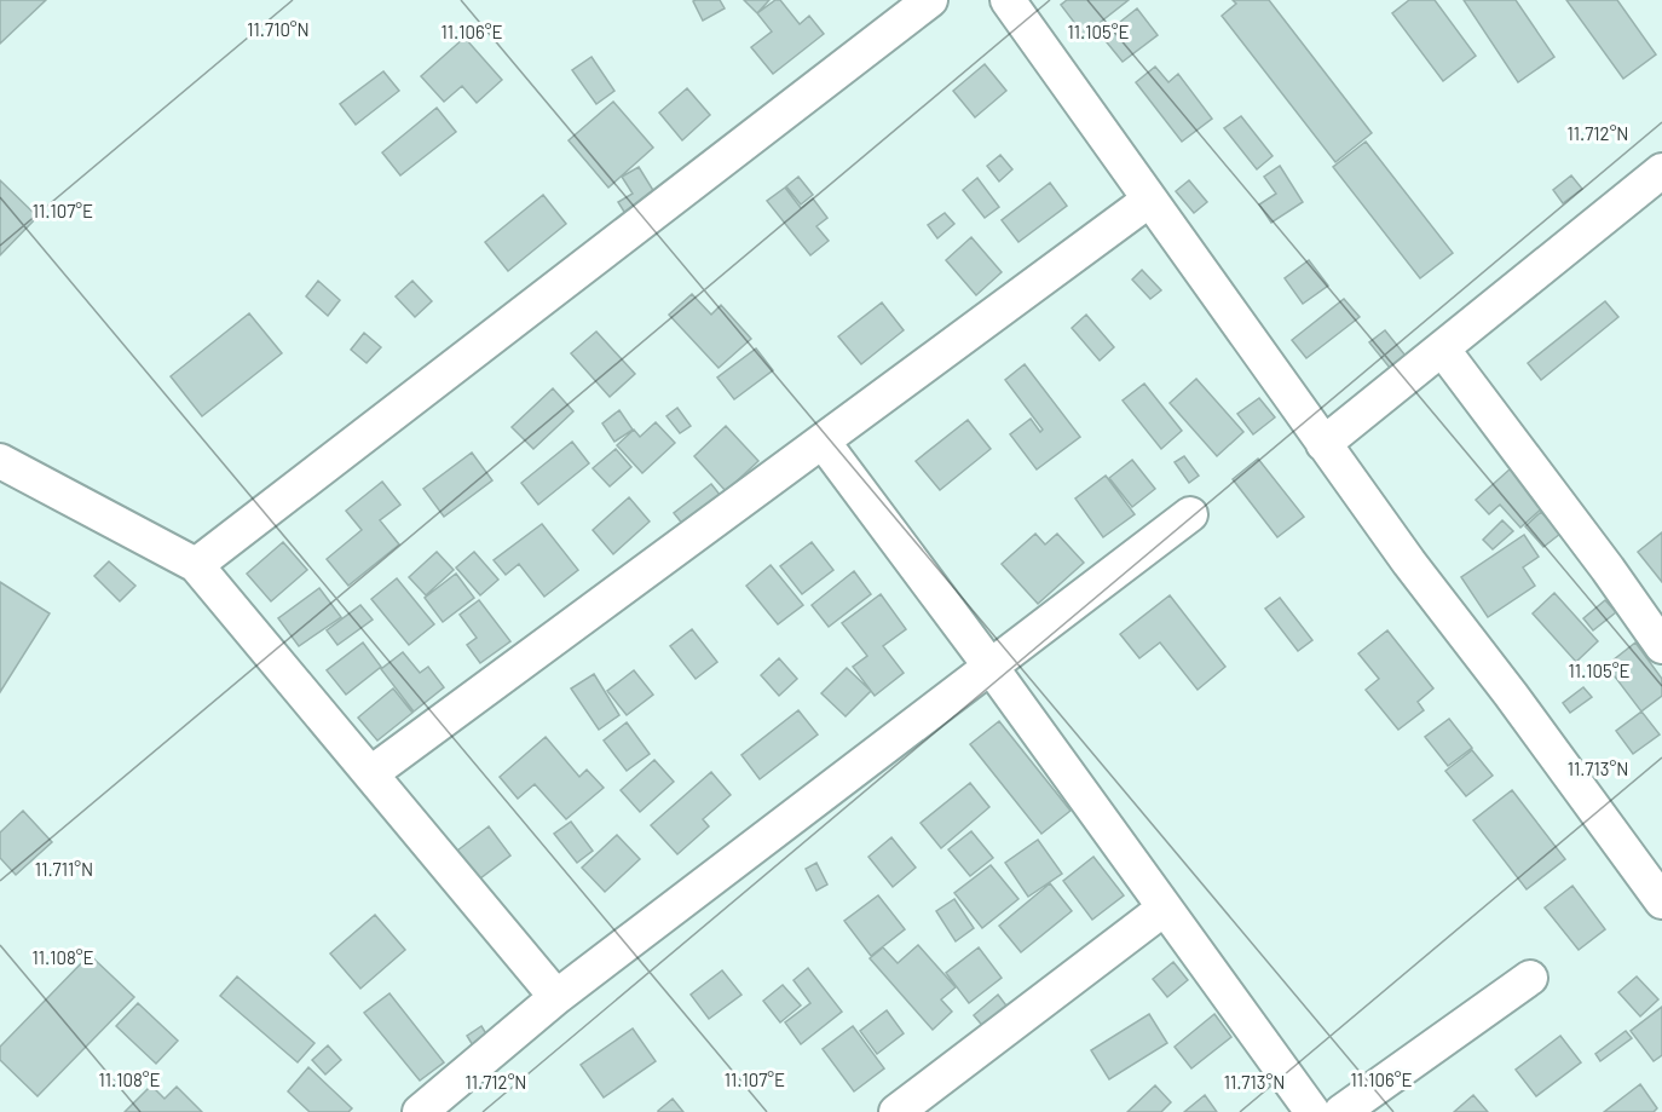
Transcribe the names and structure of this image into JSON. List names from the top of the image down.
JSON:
{
  "coordinates": [
    "11.710°N",
    "11.106°E",
    "11.105°E",
    "11.712°N",
    "11.107°E",
    "11.713°N",
    "11.711°N",
    "11.108°E"
  ]
}
